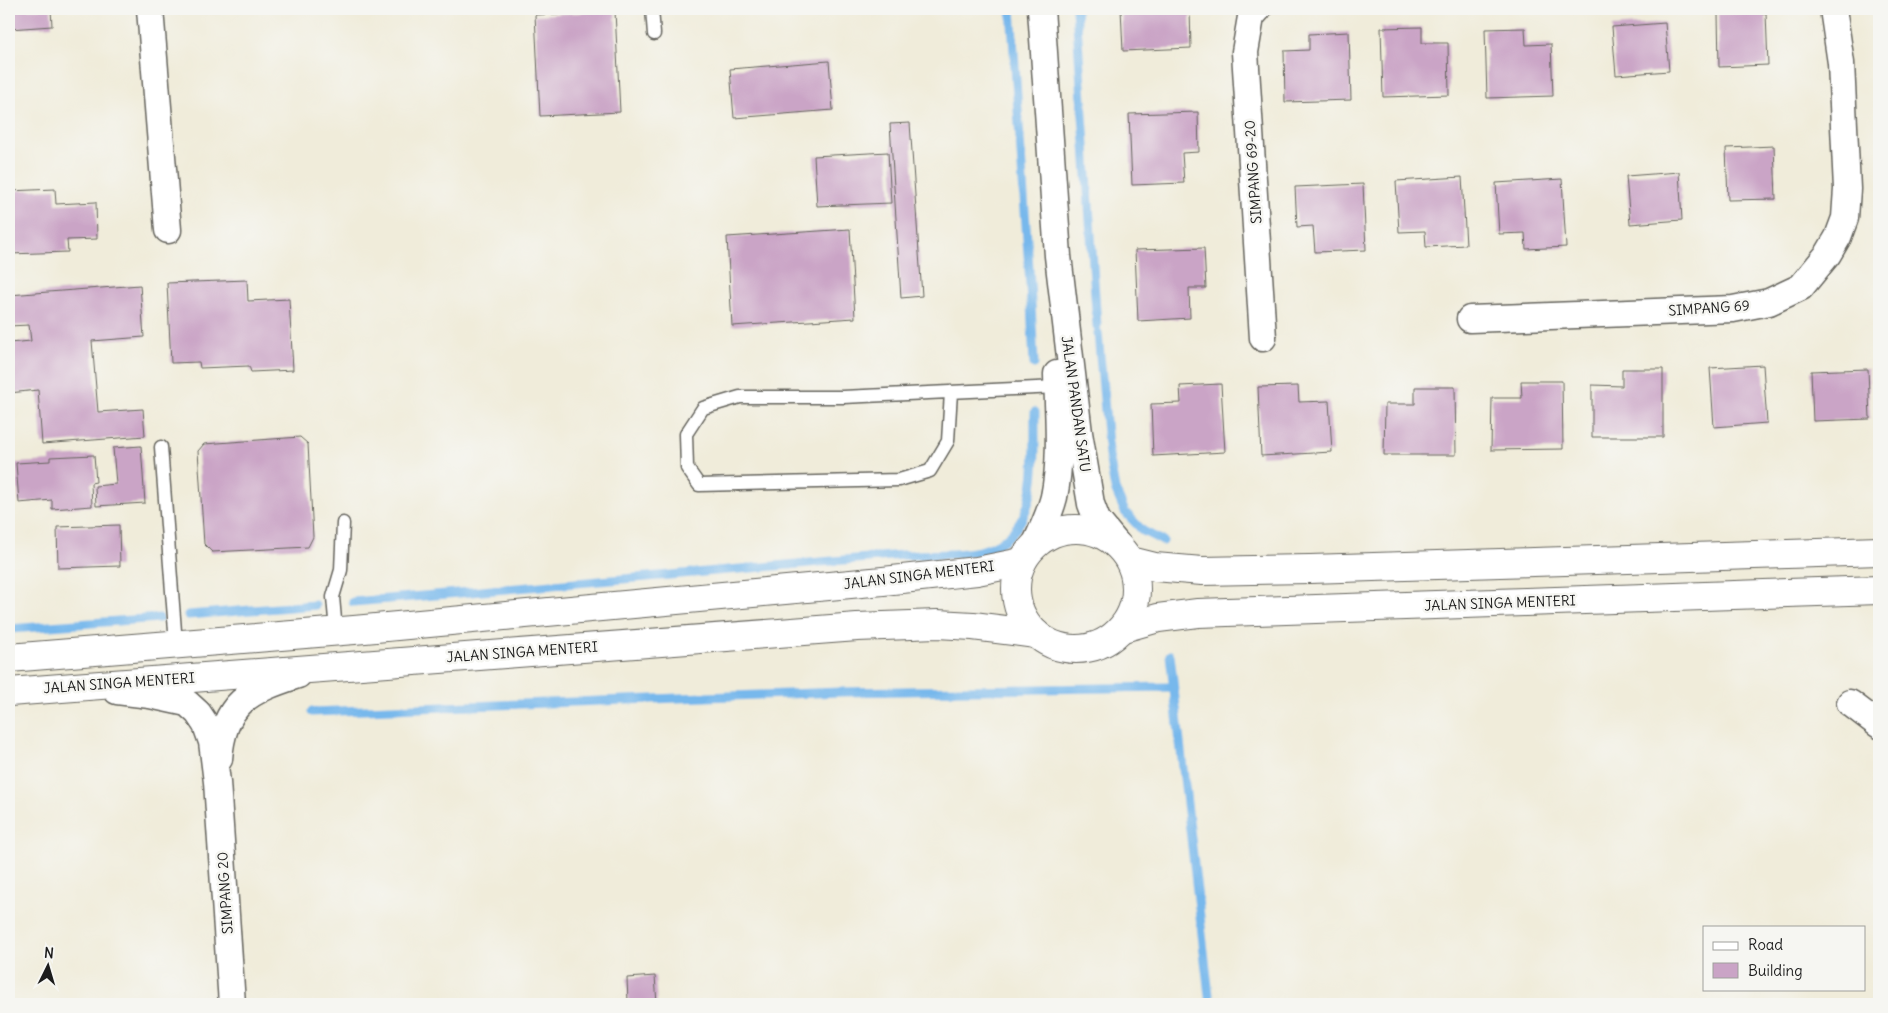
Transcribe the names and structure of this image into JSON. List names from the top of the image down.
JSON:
{
  "streets": {
    "main road": ["JALAN SINGA MENTERI"],
    "street": [
      "SIMPANG 69-20",
      "SIMPANG 69",
      "JALAN PANDAN SATU",
      "SIMPANG 20"
    ]
  },
  "crossings": [
    ["JALAN PANDAN SATU", "JALAN SINGA MENTERI"]
  ],
  "legend": ["Road", "Building"],
  "north": "top"
}
